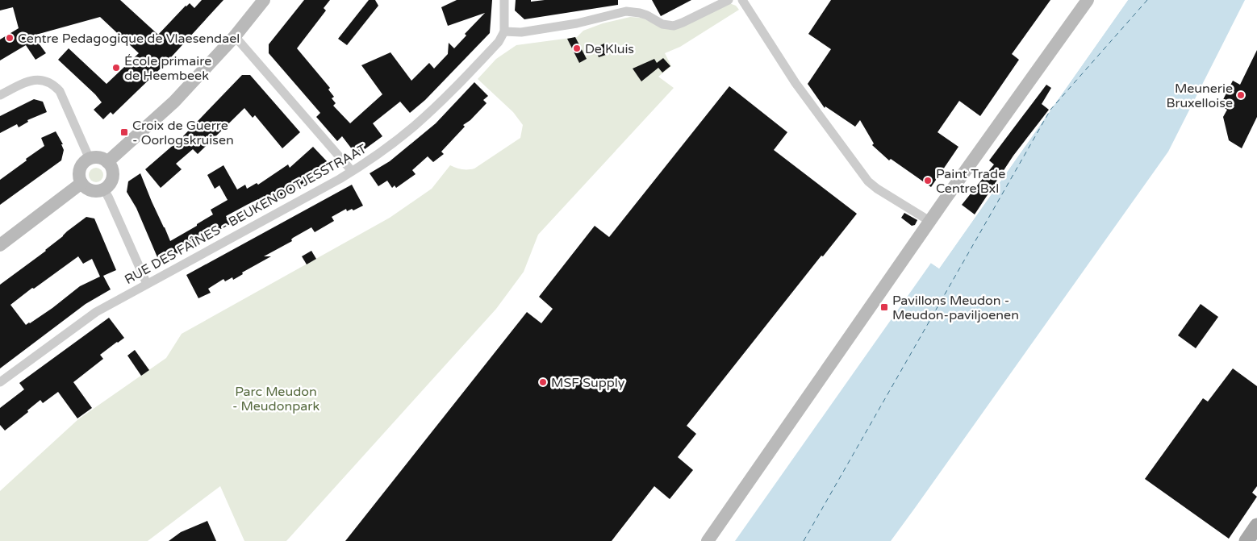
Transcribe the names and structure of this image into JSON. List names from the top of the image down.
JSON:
{
  "streets": {
    "street": ["RUE DES FAÎNES - BEUKENOOTJESSTRAAT"]
  },
  "parks": ["Parc Meudon - Meudonpark"],
  "places": {
    "other": [
      "Centre Pedagogique de Vlaesendael",
      "De Kluis",
      "École primaire de Heembeek",
      "Meunerie Bruxelloise",
      "Paint Trade Centre Bxl",
      "MSF Supply"
    ],
    "transit": ["Croix de Guerre - Oorlogskruisen", "Pavillons Meudon - Meudon-paviljoenen"]
  }
}
